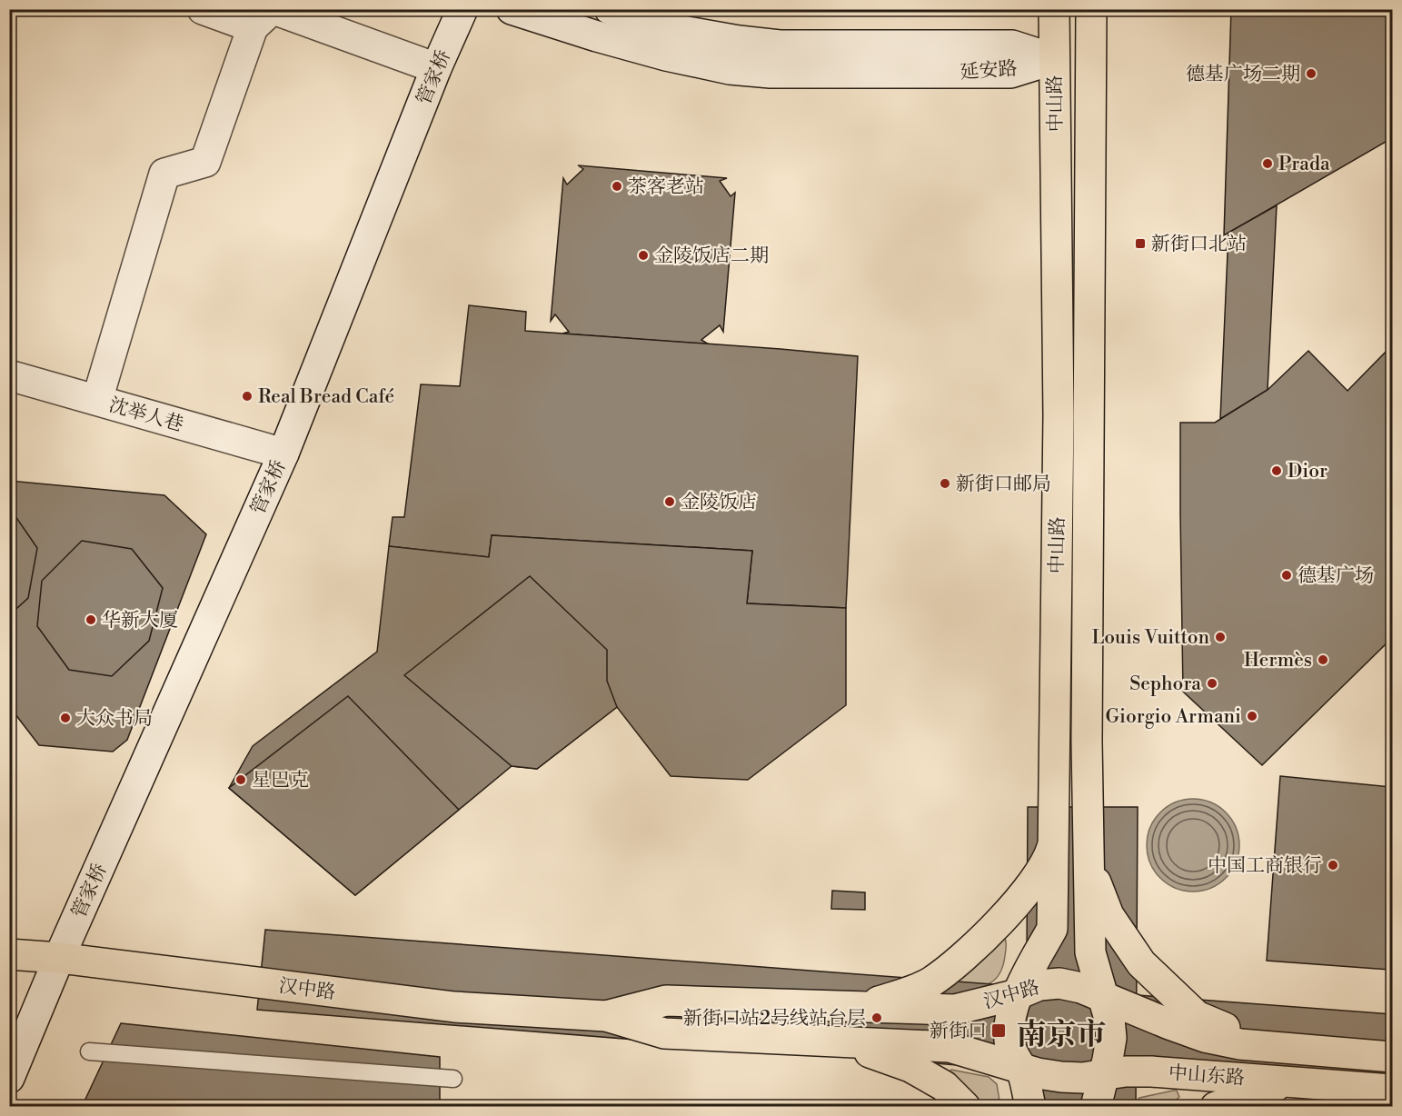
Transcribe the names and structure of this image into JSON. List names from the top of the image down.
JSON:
{
  "streets": {
    "main road": ["中山路", "汉中路", "中山东路"],
    "street": ["延安路", "管家桥", "沈举人巷"]
  },
  "crossings": [
    ["延安路", "中山路"],
    ["管家桥", "沈举人巷"],
    ["管家桥", "汉中路"],
    ["中山路", "汉中路"],
    ["中山路", "中山东路"],
    ["汉中路", "中山东路"]
  ],
  "districts": ["南京市"],
  "places": {
    "other": [
      "德基广场二期",
      "Prada",
      "茶客老站",
      "金陵饭店二期",
      "Real Bread Café",
      "Dior",
      "新街口邮局",
      "金陵饭店",
      "德基广场",
      "华新大厦",
      "Louis Vuitton",
      "Hermès",
      "Sephora",
      "Giorgio Armani",
      "大众书局",
      "星巴克",
      "中国工商银行",
      "新街口站2号线站台层"
    ],
    "transit": ["新街口北站", "新街口"]
  }
}
